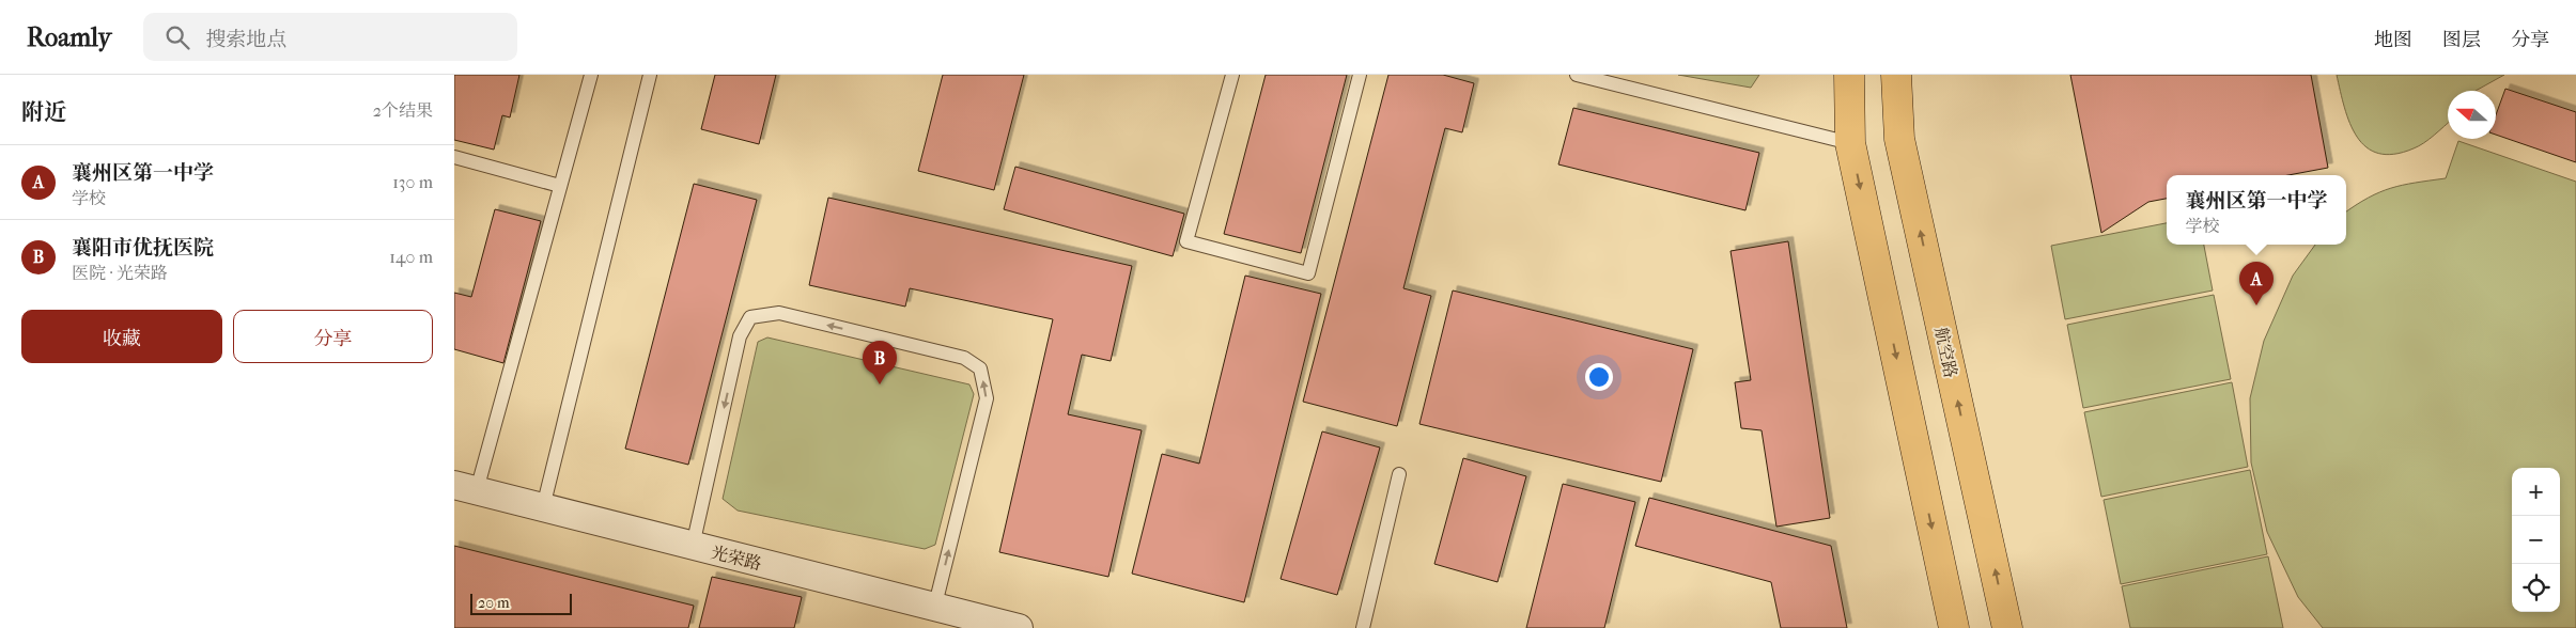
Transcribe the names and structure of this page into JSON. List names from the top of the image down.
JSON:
{
  "streets": {
    "main road": ["航空路"],
    "street": ["光荣路"]
  },
  "scale_bar": "20 m",
  "north": "left",
  "page": {
    "header": "Roamly",
    "search": "搜索地点",
    "nav": ["地图", "图层", "分享"],
    "heading": ["附近", "2个结果"],
    "list": [
      {
        "mark": "A",
        "name": "襄州区第一中学",
        "note": "学校",
        "value": "130 m"
      },
      {
        "mark": "B",
        "name": "襄阳市优抚医院",
        "note": "医院 · 光荣路",
        "value": "140 m"
      }
    ],
    "popup": ["襄州区第一中学", "学校"],
    "pins": ["A", "B"],
    "buttons": ["收藏", "分享"],
    "map_buttons": ["+", "−"],
    "scale": "20 m"
  }
}
